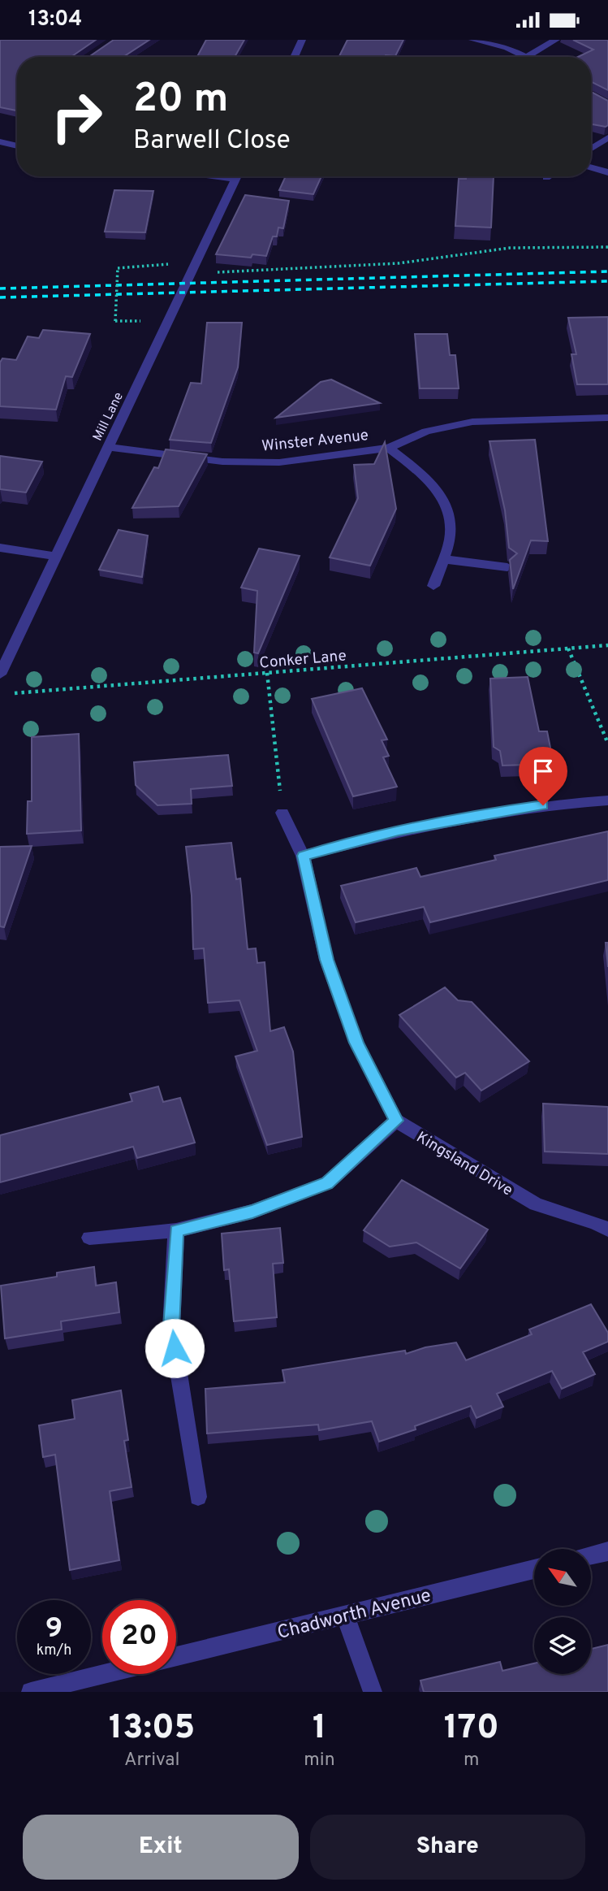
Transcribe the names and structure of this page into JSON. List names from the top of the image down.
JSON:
{
  "streets": {
    "street": [
      "Mill Lane",
      "Winster Avenue",
      "Kingsland Drive",
      "Chadworth Avenue"
    ],
    "path": ["Conker Lane"]
  },
  "crossings": [
    ["Mill Lane", "Winster Avenue"]
  ],
  "north": "top left",
  "page": {
    "status": "13:04",
    "turn": ["20 m", "Barwell Close"],
    "speed": "9 km/h",
    "limit": "20",
    "eta": [
      "13:05",
      "Arrival",
      "1",
      "min",
      "170",
      "m"
    ],
    "buttons": ["Exit", "Share"]
  }
}
